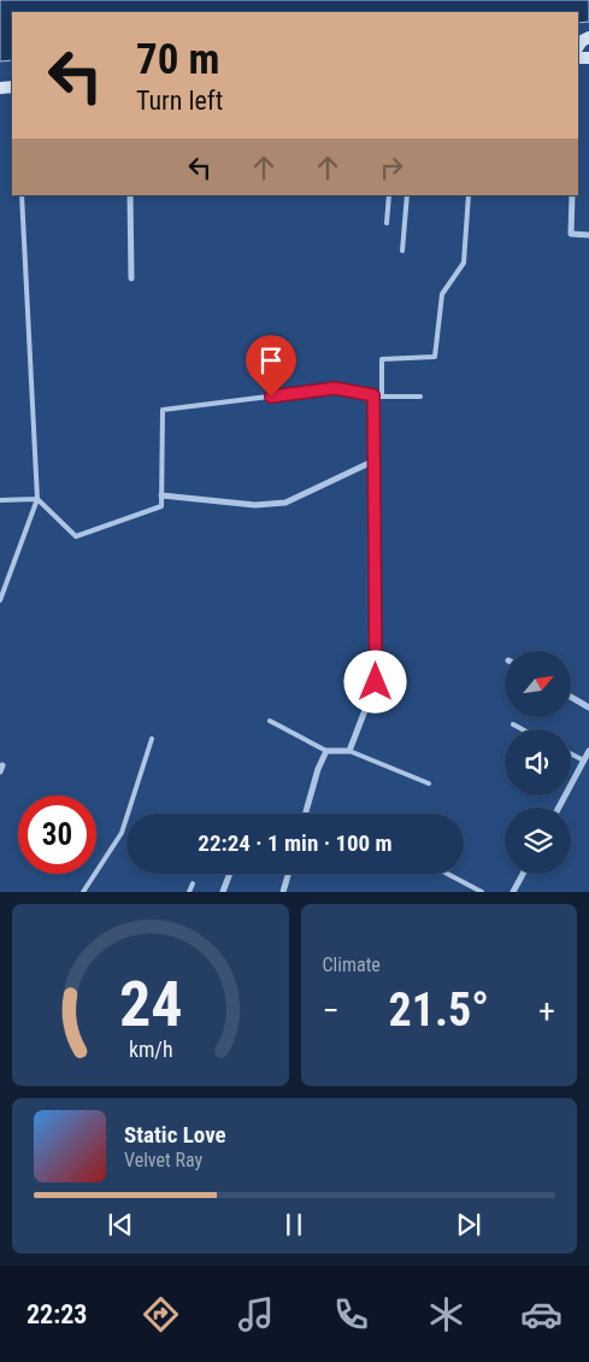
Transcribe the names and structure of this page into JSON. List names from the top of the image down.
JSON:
{
  "north": "top right",
  "page": {
    "turn": ["70 m", "Turn left"],
    "limit": "30",
    "trip": "22:24 · 1 min · 100 m",
    "tile": "Climate",
    "heat": ["−", "21.5°", "+"],
    "song": ["Static Love", "Velvet Ray"],
    "tabs": "22:23",
    "gauge": ["24", "km/h"]
  }
}
